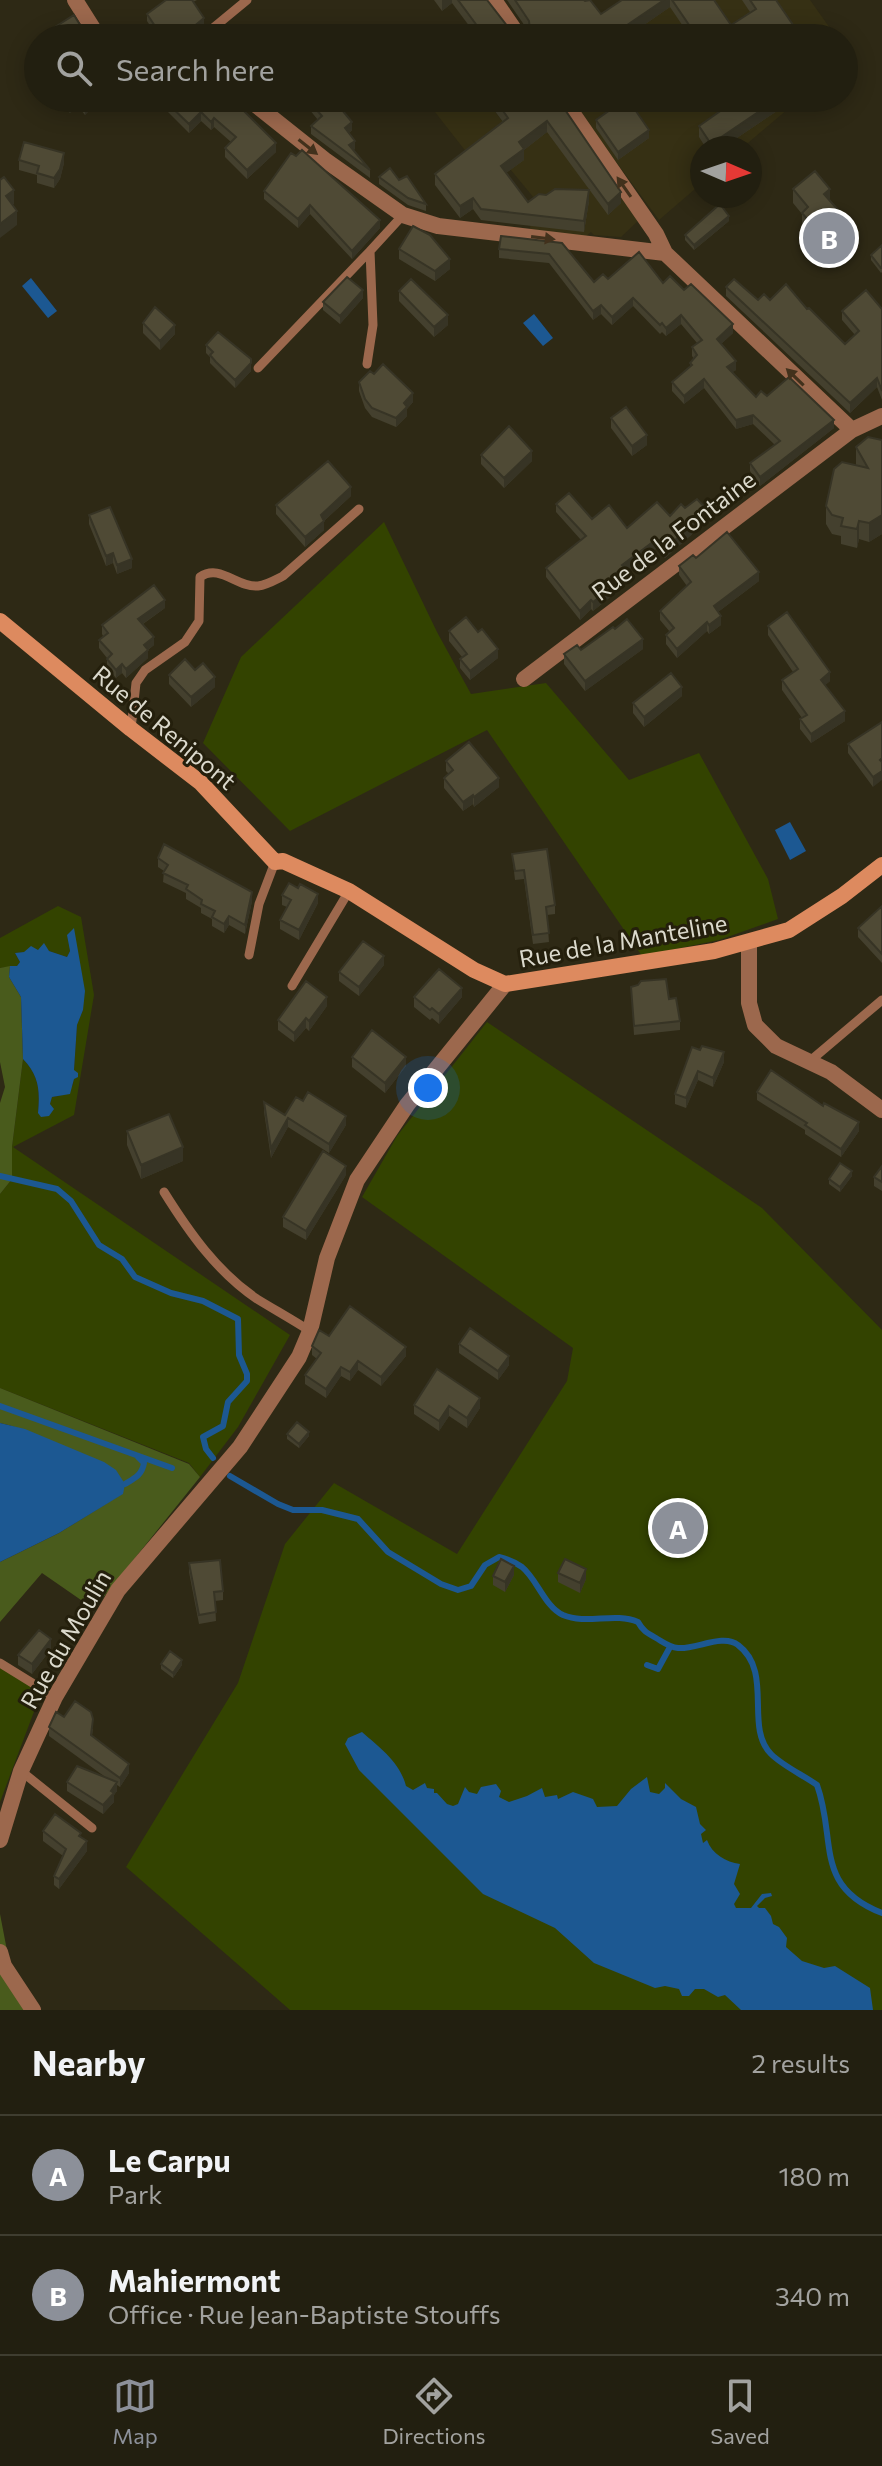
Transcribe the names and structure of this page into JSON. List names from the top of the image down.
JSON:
{
  "streets": {
    "street": [
      "Rue de la Fontaine",
      "Rue de Renipont",
      "Rue de la Manteline",
      "Rue du Moulin"
    ]
  },
  "crossings": [
    ["Rue de Renipont", "Rue de la Manteline"],
    ["Rue de la Manteline", "Rue du Moulin"]
  ],
  "north": "right",
  "page": {
    "search": "Search here",
    "pins": ["B", "A"],
    "heading": ["Nearby", "2 results"],
    "list": [
      {
        "mark": "A",
        "name": "Le Carpu",
        "note": "Park",
        "value": "180 m"
      },
      {
        "mark": "B",
        "name": "Mahiermont",
        "note": "Office · Rue Jean-Baptiste Stouffs",
        "value": "340 m"
      }
    ],
    "nav": ["Map", "Directions", "Saved"]
  }
}
